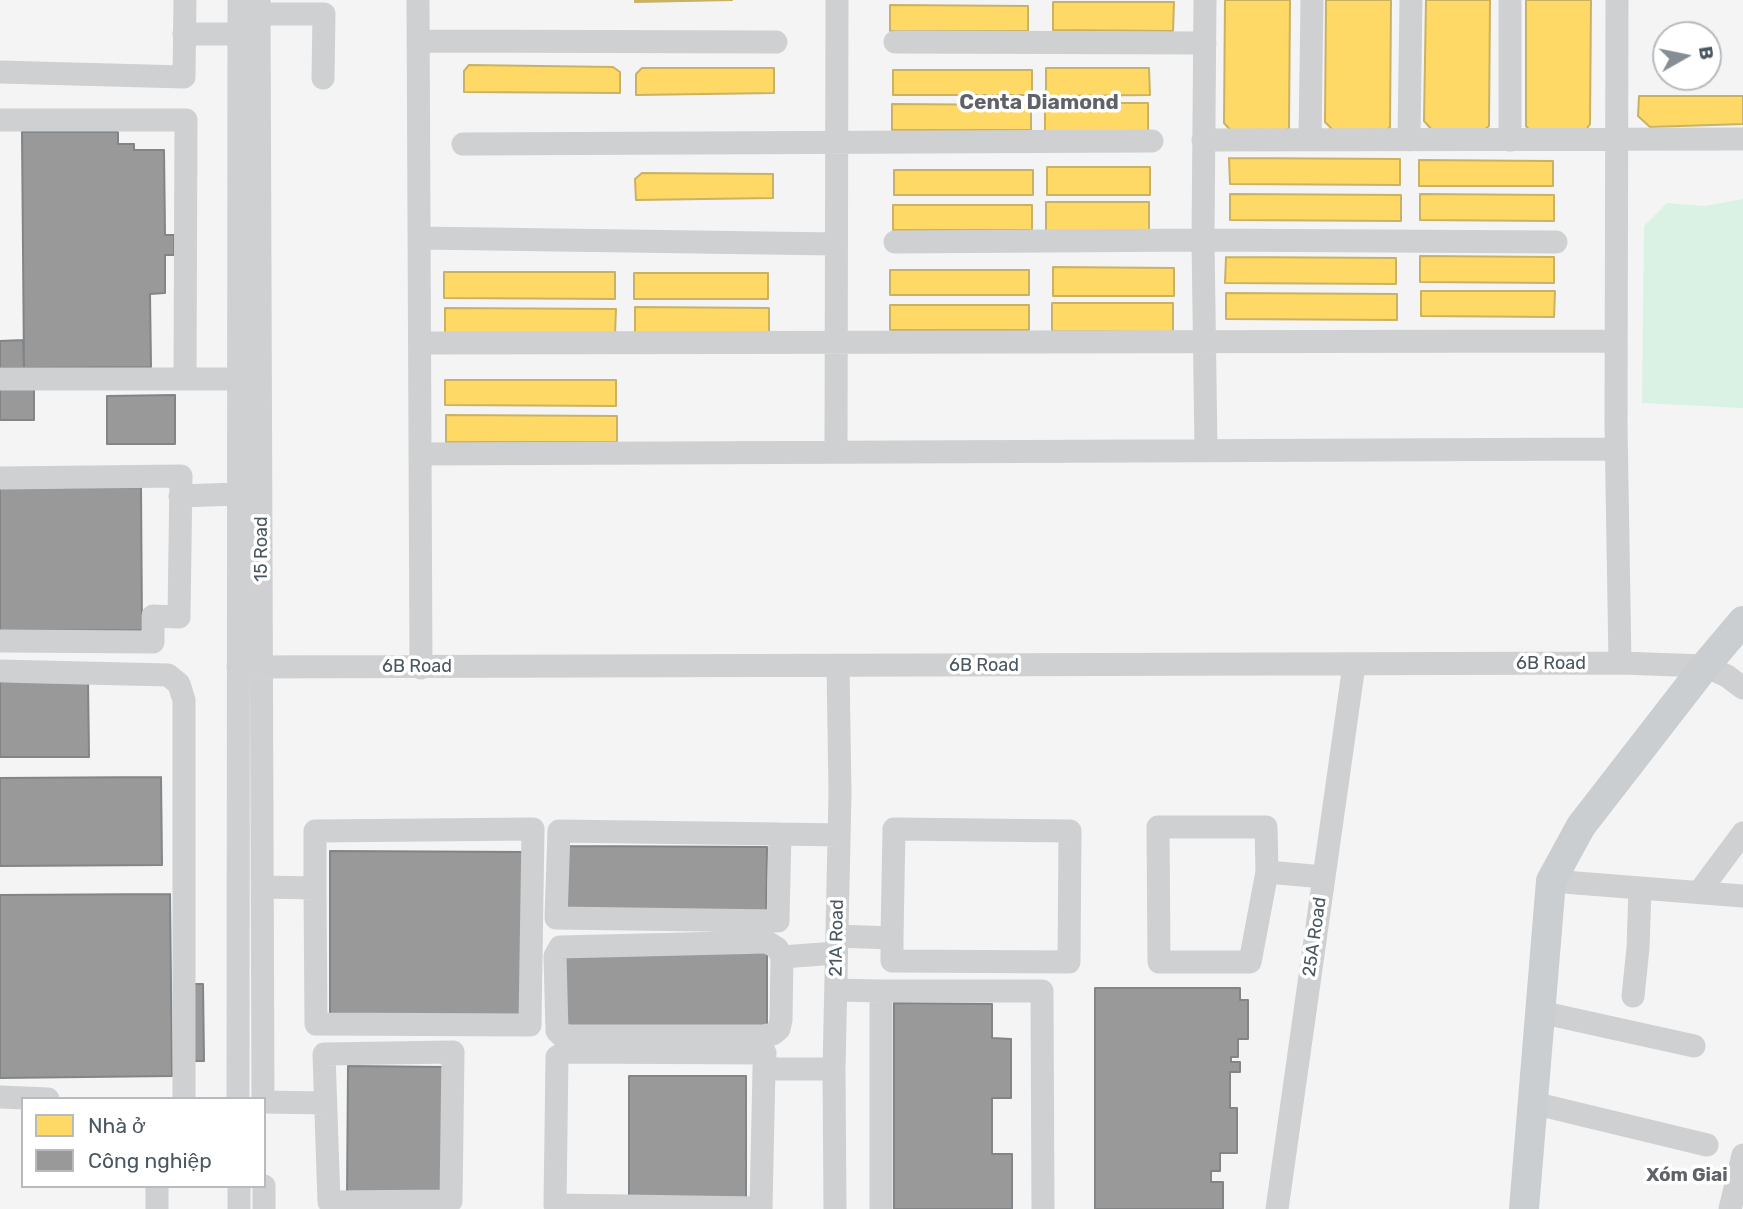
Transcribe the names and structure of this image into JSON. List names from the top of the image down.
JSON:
{
  "streets": {
    "street": [
      "15 Road",
      "6B Road",
      "25A Road",
      "21A Road"
    ]
  },
  "crossings": [
    ["15 Road", "6B Road"],
    ["6B Road", "25A Road"],
    ["6B Road", "21A Road"]
  ],
  "districts": ["Centa Diamond", "Xóm Giai"],
  "legend": ["Nhà ở", "Công nghiệp"],
  "north": "right"
}
